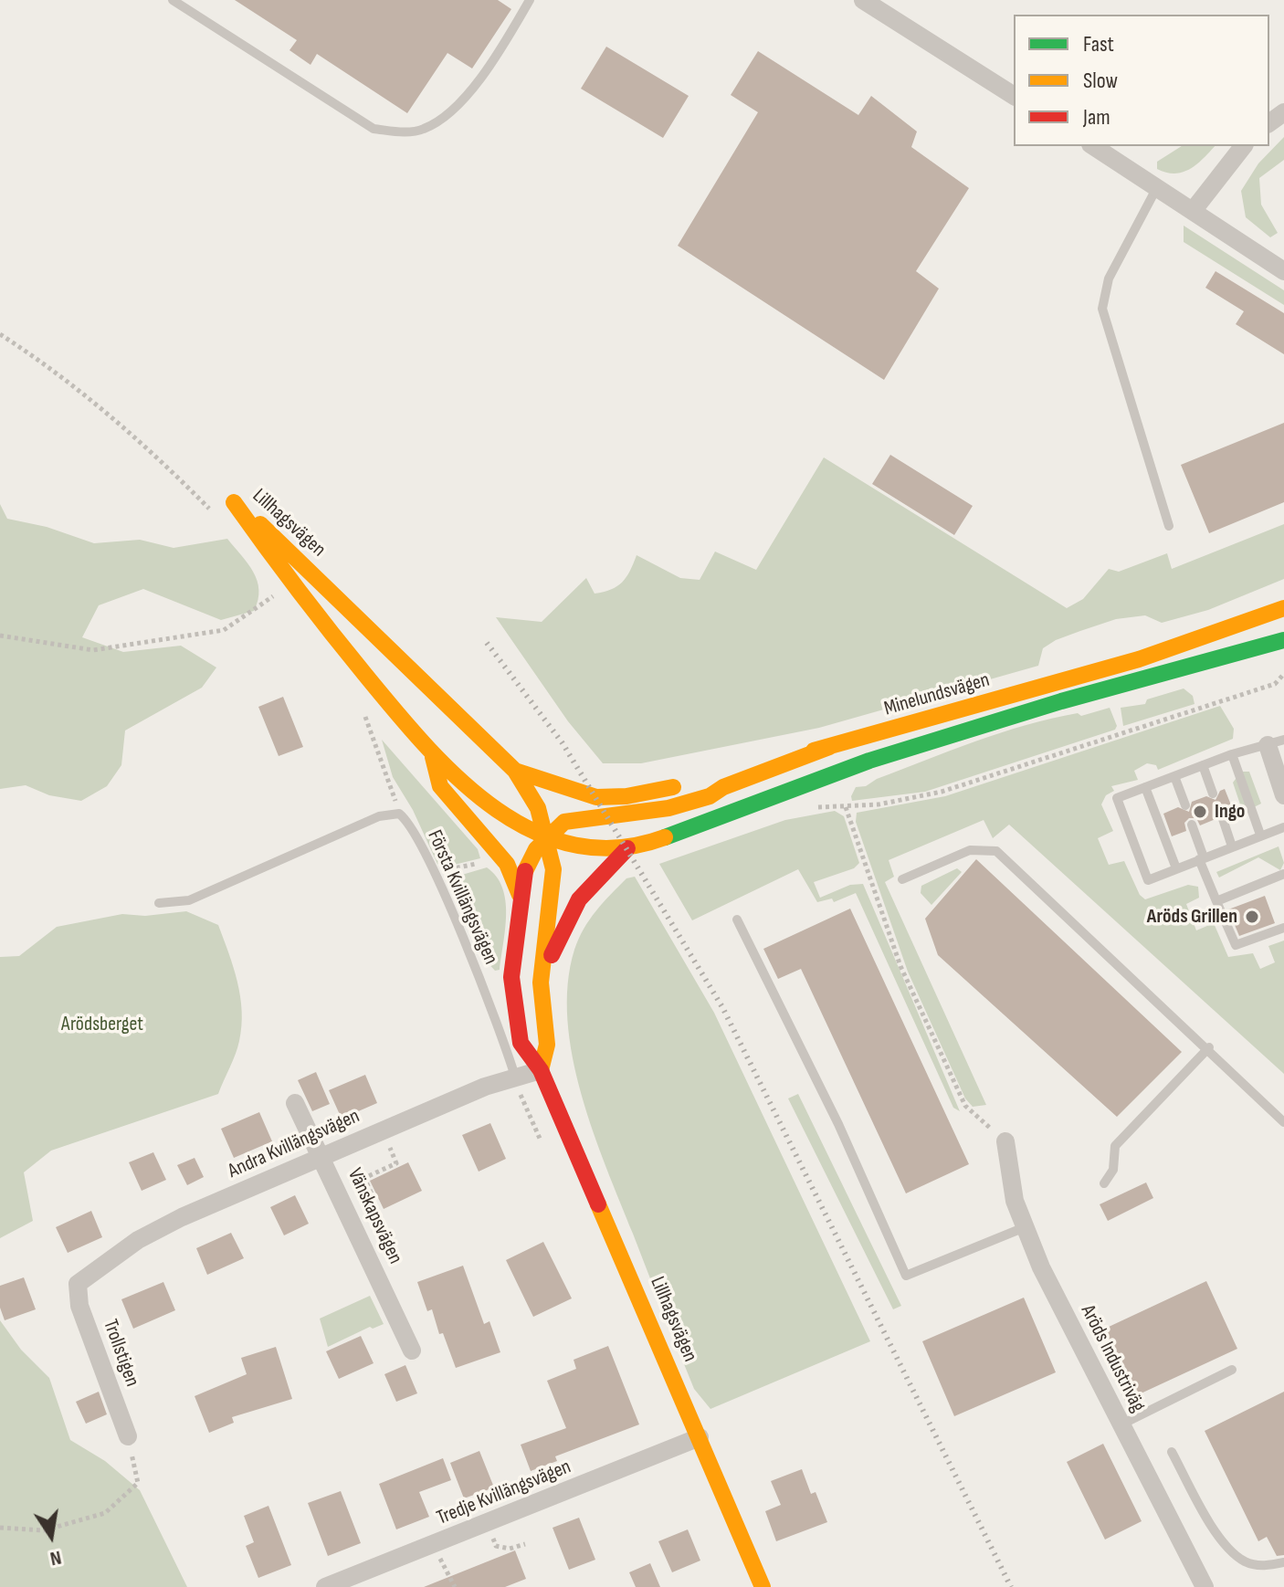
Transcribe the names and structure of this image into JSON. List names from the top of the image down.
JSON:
{
  "streets": {
    "main road": ["Lillhagsvägen", "Minelundsvägen"],
    "street": [
      "Andra Kvillängsvägen",
      "Vänskapsvägen",
      "Trollstigen",
      "Aröds Industriväg",
      "Tredje Kvillängsvägen"
    ],
    "lane": ["Första Kvillängsvägen"]
  },
  "crossings": [
    ["Lillhagsvägen", "Minelundsvägen"],
    ["Lillhagsvägen", "Andra Kvillängsvägen"],
    ["Lillhagsvägen", "Tredje Kvillängsvägen"],
    ["Första Kvillängsvägen", "Andra Kvillängsvägen"],
    ["Andra Kvillängsvägen", "Vänskapsvägen"],
    ["Andra Kvillängsvägen", "Trollstigen"]
  ],
  "parks": ["Arödsberget"],
  "places": ["Ingo", "Aröds Grillen"],
  "legend": ["Fast", "Slow", "Jam"],
  "north": "bottom"
}
